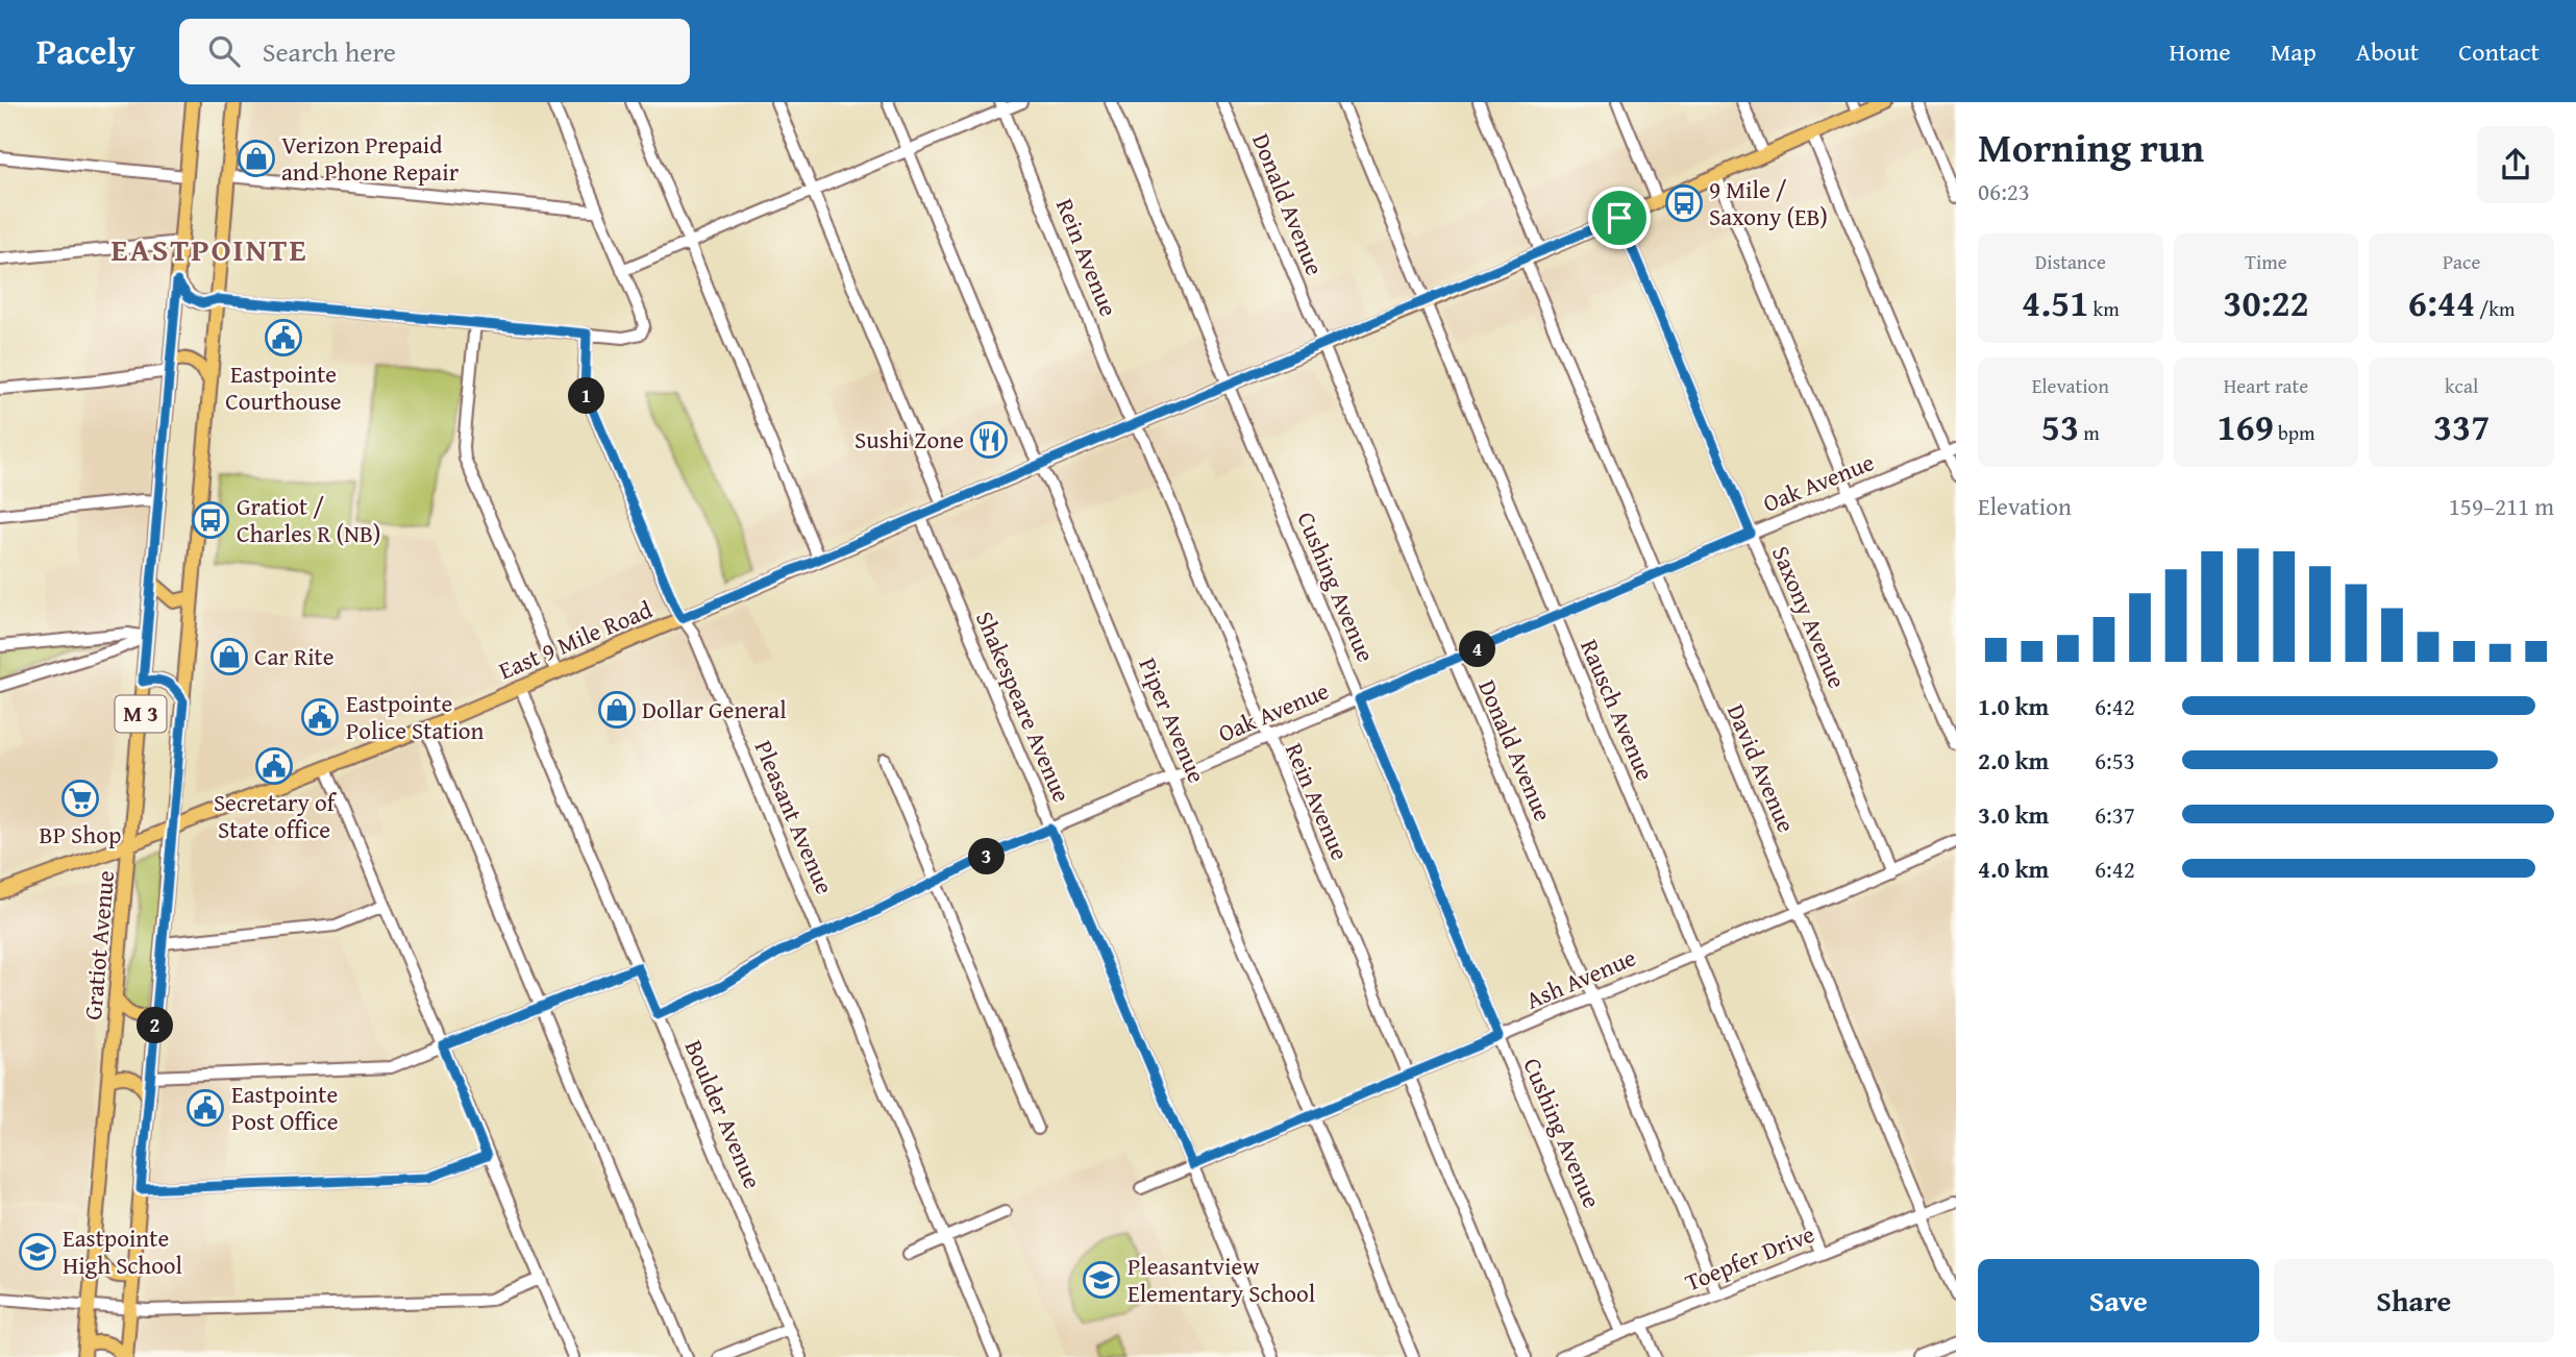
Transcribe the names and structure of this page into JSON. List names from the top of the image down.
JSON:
{
  "streets": {
    "main road": ["East 9 Mile Road", "M 3", "Gratiot Avenue"],
    "street": [
      "Donald Avenue",
      "Rein Avenue",
      "Oak Avenue",
      "Cushing Avenue",
      "Saxony Avenue",
      "Shakespeare Avenue",
      "Rausch Avenue",
      "Piper Avenue",
      "David Avenue",
      "Pleasant Avenue",
      "Ash Avenue",
      "Boulder Avenue",
      "Toepfer Drive"
    ]
  },
  "crossings": [
    ["Donald Avenue", "Oak Avenue"],
    ["Donald Avenue", "East 9 Mile Road"],
    ["Donald Avenue", "Ash Avenue"],
    ["Donald Avenue", "Toepfer Drive"],
    ["Rein Avenue", "Oak Avenue"],
    ["Rein Avenue", "East 9 Mile Road"],
    ["Rein Avenue", "Ash Avenue"],
    ["Oak Avenue", "Cushing Avenue"],
    ["Oak Avenue", "Saxony Avenue"],
    ["Oak Avenue", "Shakespeare Avenue"],
    ["Oak Avenue", "Rausch Avenue"],
    ["Oak Avenue", "Piper Avenue"],
    ["Oak Avenue", "David Avenue"],
    ["Oak Avenue", "Pleasant Avenue"],
    ["Oak Avenue", "Boulder Avenue"],
    ["Cushing Avenue", "East 9 Mile Road"],
    ["Cushing Avenue", "Ash Avenue"],
    ["Cushing Avenue", "Toepfer Drive"],
    ["Saxony Avenue", "East 9 Mile Road"],
    ["Saxony Avenue", "Ash Avenue"],
    ["East 9 Mile Road", "Shakespeare Avenue"],
    ["East 9 Mile Road", "Rausch Avenue"],
    ["East 9 Mile Road", "M 3"],
    ["East 9 Mile Road", "Piper Avenue"],
    ["East 9 Mile Road", "David Avenue"],
    ["East 9 Mile Road", "Pleasant Avenue"],
    ["East 9 Mile Road", "Gratiot Avenue"],
    ["East 9 Mile Road", "Boulder Avenue"],
    ["Shakespeare Avenue", "Ash Avenue"],
    ["Rausch Avenue", "Ash Avenue"],
    ["Rausch Avenue", "Toepfer Drive"],
    ["Piper Avenue", "Ash Avenue"],
    ["David Avenue", "Ash Avenue"],
    ["David Avenue", "Toepfer Drive"]
  ],
  "districts": ["EASTPOINTE"],
  "places": {
    "shop": ["Verizon Prepaid and Phone Repair", "Car Rite", "Dollar General"],
    "bus stop": ["9 Mile / Saxony (EB)", "Gratiot / Charles R (NB)"],
    "public building": [
      "Eastpointe Courthouse",
      "Eastpointe Police Station",
      "Secretary of State office",
      "Eastpointe Post Office"
    ],
    "restaurant": ["Sushi Zone"],
    "supermarket": ["BP Shop"],
    "school or university": ["Eastpointe High School", "Pleasantview Elementary School"]
  },
  "page": {
    "header": "Pacely",
    "search": "Search here",
    "nav": [
      "Home",
      "Map",
      "About",
      "Contact"
    ],
    "heading": ["Morning run", "06:23"],
    "stats": [
      ["Distance", "4.51 km"],
      ["Time", "30:22"],
      ["Pace", "6:44 /km"],
      ["Elevation", "53 m"],
      ["Heart rate", "169 bpm"],
      ["kcal", "337"]
    ],
    "pins": [
      "1",
      "4",
      "3",
      "2"
    ],
    "chart": ["Elevation", "159–211 m"],
    "list": [
      {
        "name": "1.0 km",
        "note": "6:42"
      },
      {
        "name": "2.0 km",
        "note": "6:53"
      },
      {
        "name": "3.0 km",
        "note": "6:37"
      },
      {
        "name": "4.0 km",
        "note": "6:42"
      }
    ],
    "buttons": ["Save", "Share"]
  }
}
